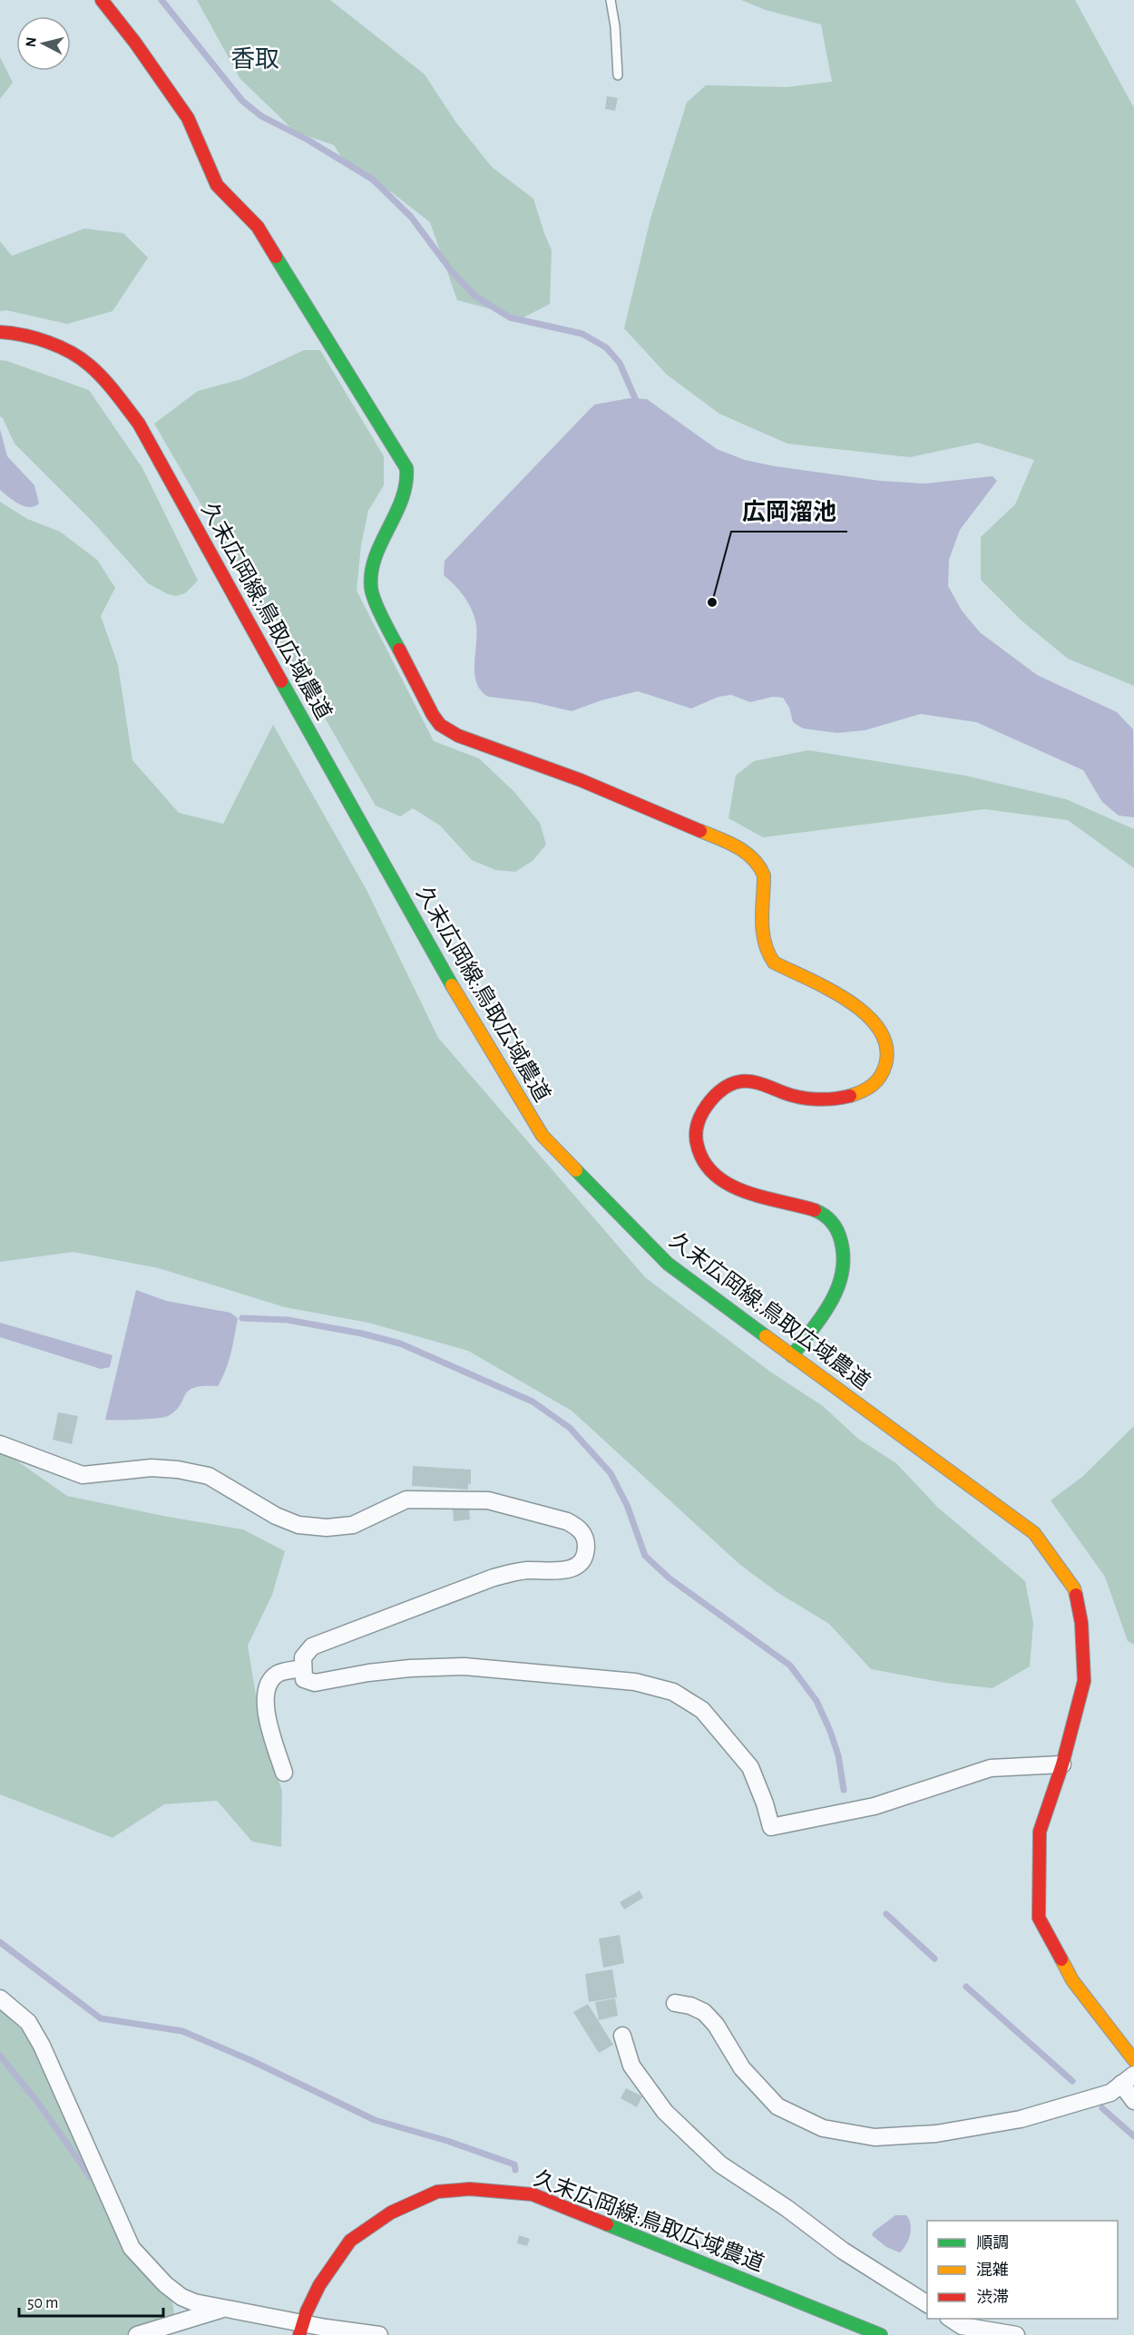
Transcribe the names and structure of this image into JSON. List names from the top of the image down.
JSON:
{
  "streets": {
    "street": ["久末広岡線;鳥取広域農道"]
  },
  "districts": ["香取"],
  "places": ["広岡溜池"],
  "legend": ["順調", "混雑", "渋滞"],
  "scale_bar": "50 m",
  "north": "left"
}
